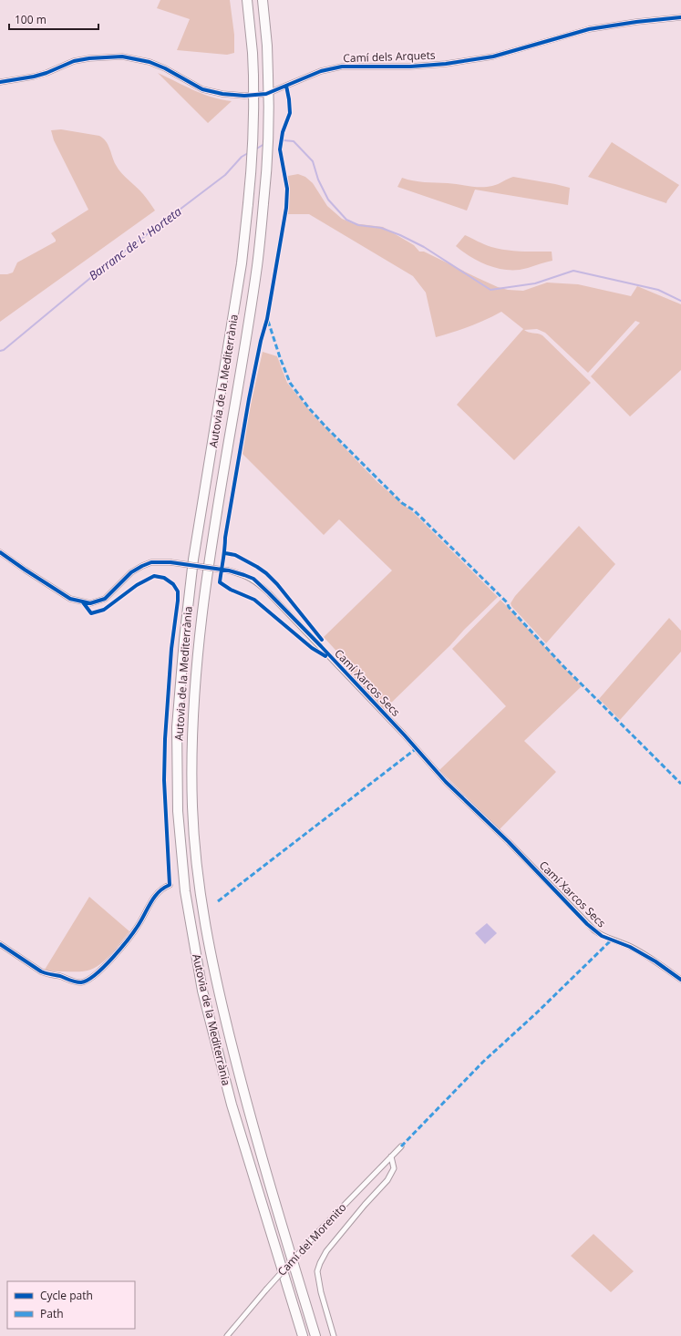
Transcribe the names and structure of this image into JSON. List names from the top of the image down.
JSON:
{
  "streets": {
    "highway": ["Autovia de la Mediterrània"],
    "street": ["Camí dels Arquets", "Camí Xarcos Secs", "Camí del Morenito"]
  },
  "water": ["Barranc de L' Horteta"],
  "legend": ["Cycle path", "Path"],
  "scale_bar": "100 m"
}
